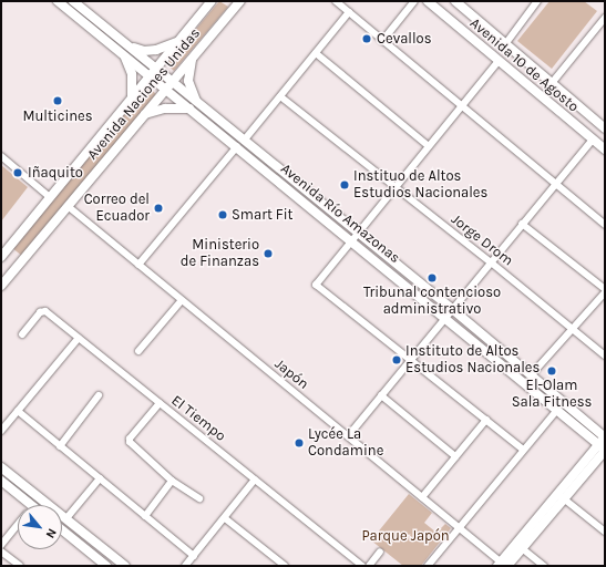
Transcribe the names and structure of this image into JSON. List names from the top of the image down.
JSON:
{
  "streets": {
    "main road": ["Avenida 10 de Agosto", "Avenida Naciones Unidas", "Avenida Río Amazonas"],
    "street": ["Jorge Drom", "Japón", "El Tiempo"]
  },
  "crossings": [
    ["Avenida Naciones Unidas", "Avenida Río Amazonas"],
    ["Avenida Naciones Unidas", "Japón"]
  ],
  "parks": ["Parque Japón"],
  "places": [
    "Cevallos",
    "Multicines",
    "Iñaquito",
    "Instituo de Altos Estudios Nacionales",
    "Correo del Ecuador",
    "Smart Fit",
    "Ministerio de Finanzas",
    "Tribunal contencioso administrativo",
    "Instituto de Altos Estudios Nacionales",
    "El-Olam Sala Fitness",
    "Lycée La Condamine"
  ],
  "north": "bottom right"
}
